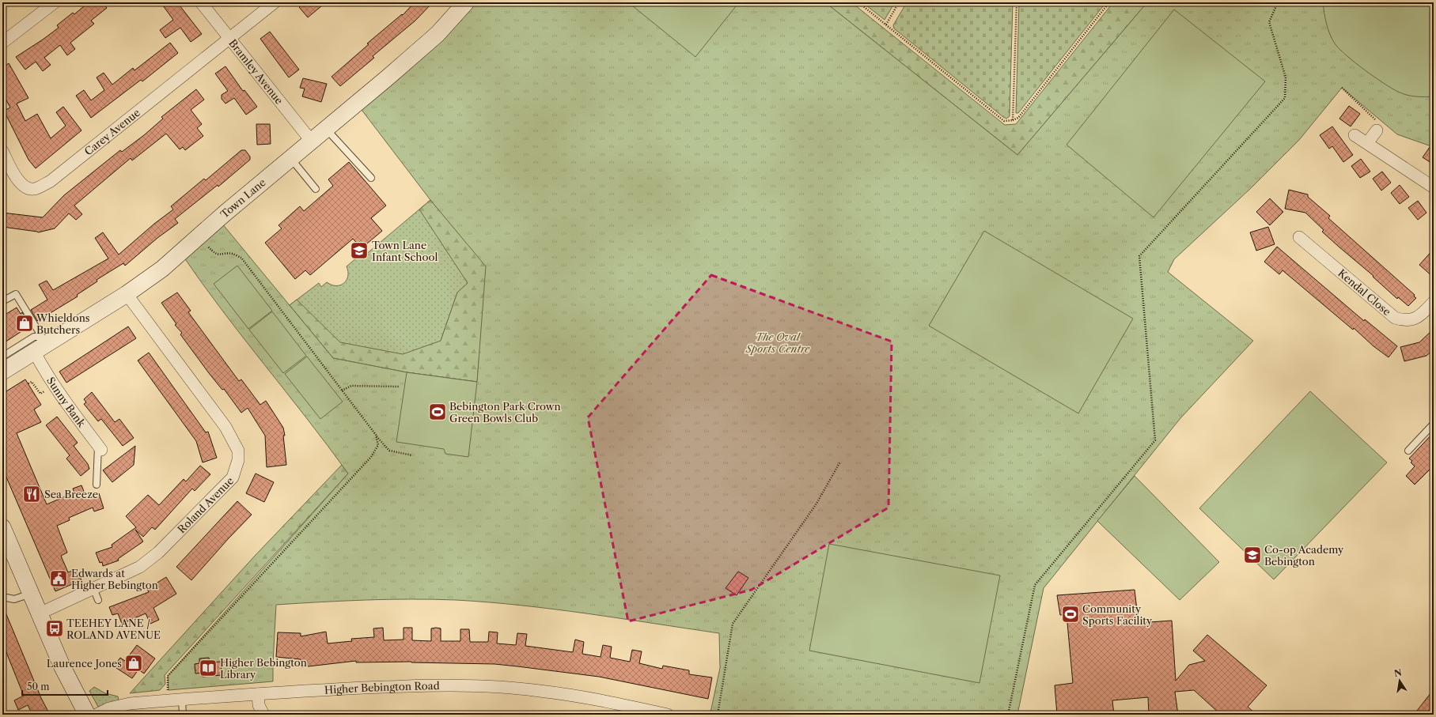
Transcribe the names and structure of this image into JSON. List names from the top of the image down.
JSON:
{
  "streets": {
    "main road": ["Town Lane"],
    "street": [
      "Bramley Avenue",
      "Carey Avenue",
      "Kendal Close",
      "Sunny Bank",
      "Roland Avenue",
      "Higher Bebington Road"
    ]
  },
  "crossings": [
    ["Bramley Avenue", "Carey Avenue"],
    ["Bramley Avenue", "Town Lane"],
    ["Town Lane", "Sunny Bank"],
    ["Town Lane", "Roland Avenue"]
  ],
  "parks": ["The Oval Sports Centre"],
  "places": {
    "school or university": ["Town Lane Infant School", "Co-op Academy Bebington"],
    "shop": ["Whieldons Butchers", "Laurence Jones"],
    "sports": ["Bebington Park Crown Green Bowls Club", "Community Sports Facility"],
    "restaurant": ["Sea Breeze"],
    "public building": ["Edwards at Higher Bebington"],
    "bus stop": ["TEEHEY LANE / ROLAND AVENUE"],
    "library": ["Higher Bebington Library"]
  },
  "scale_bar": "50 m",
  "north": "top"
}
